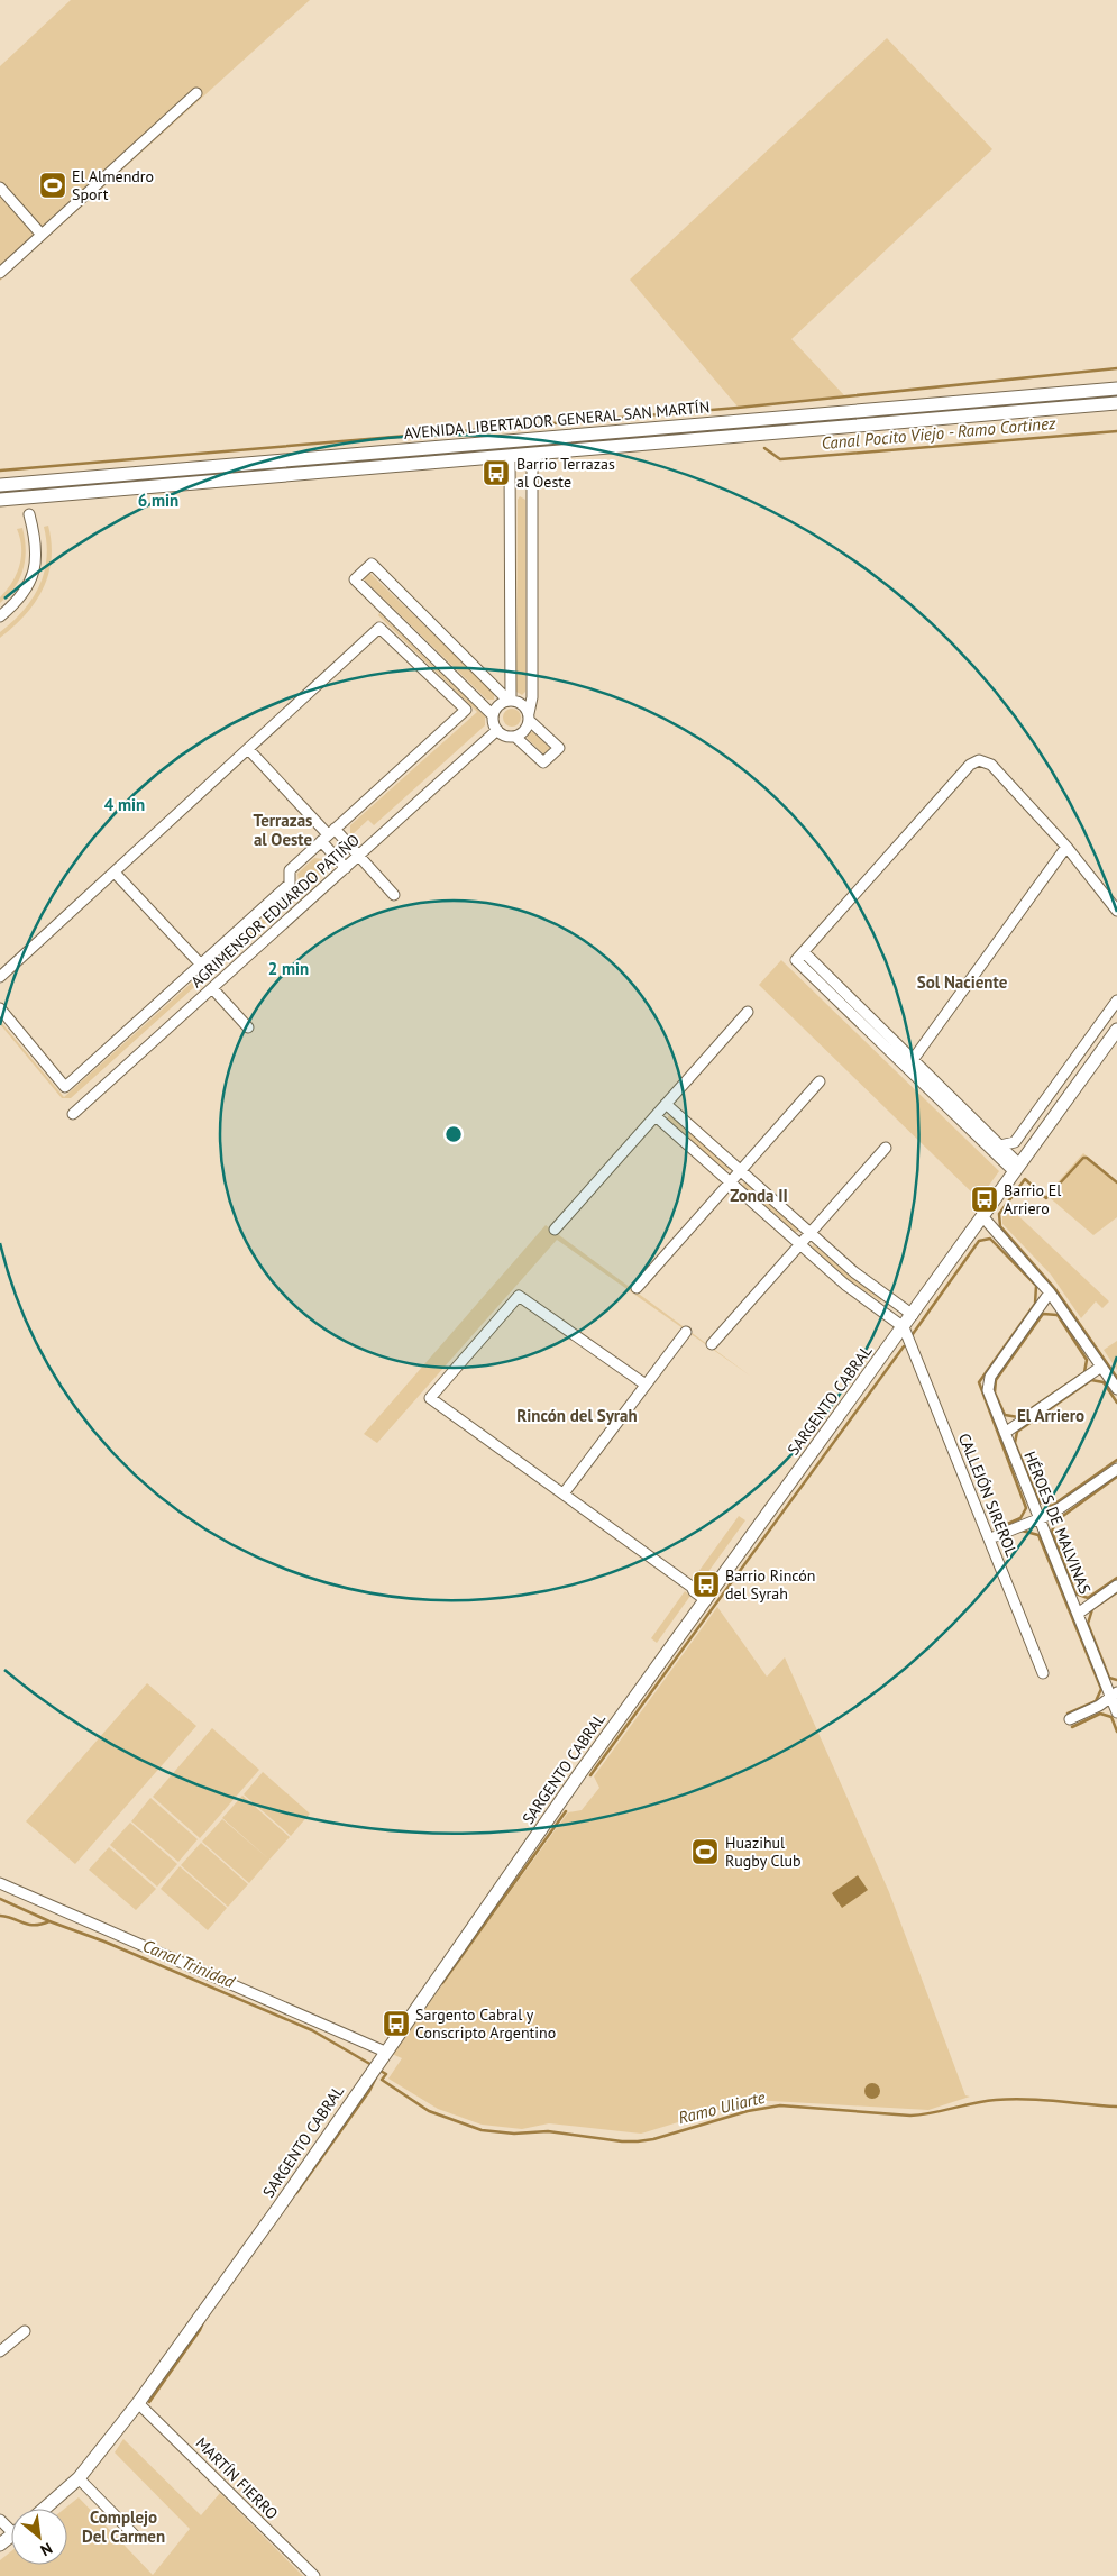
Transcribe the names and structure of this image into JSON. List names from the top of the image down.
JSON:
{
  "streets": {
    "main road": ["AVENIDA LIBERTADOR GENERAL SAN MARTÍN", "SARGENTO CABRAL"],
    "street": [
      "AGRIMENSOR EDUARDO PATIÑO",
      "CALLEJÓN SIREROL",
      "HÉROES DE MALVINAS",
      "MARTÍN FIERRO"
    ]
  },
  "crossings": [
    ["SARGENTO CABRAL", "CALLEJÓN SIREROL"],
    ["SARGENTO CABRAL", "MARTÍN FIERRO"]
  ],
  "districts": [
    "Terrazas al Oeste",
    "Sol Naciente",
    "Zonda II",
    "Rincón del Syrah",
    "El Arriero",
    "Complejo Del Carmen"
  ],
  "water": ["Canal Pocito Viejo - Ramo Cortinez", "Canal Trinidad", "Ramo Uliarte"],
  "places": {
    "sports": ["El Almendro Sport", "Huazihul Rugby Club"],
    "bus stop": [
      "Barrio Terrazas al Oeste",
      "Barrio El Arriero",
      "Barrio Rincón del Syrah",
      "Sargento Cabral y Conscripto Argentino"
    ]
  },
  "north": "bottom right",
  "rings": ["6 min", "4 min", "2 min"]
}
